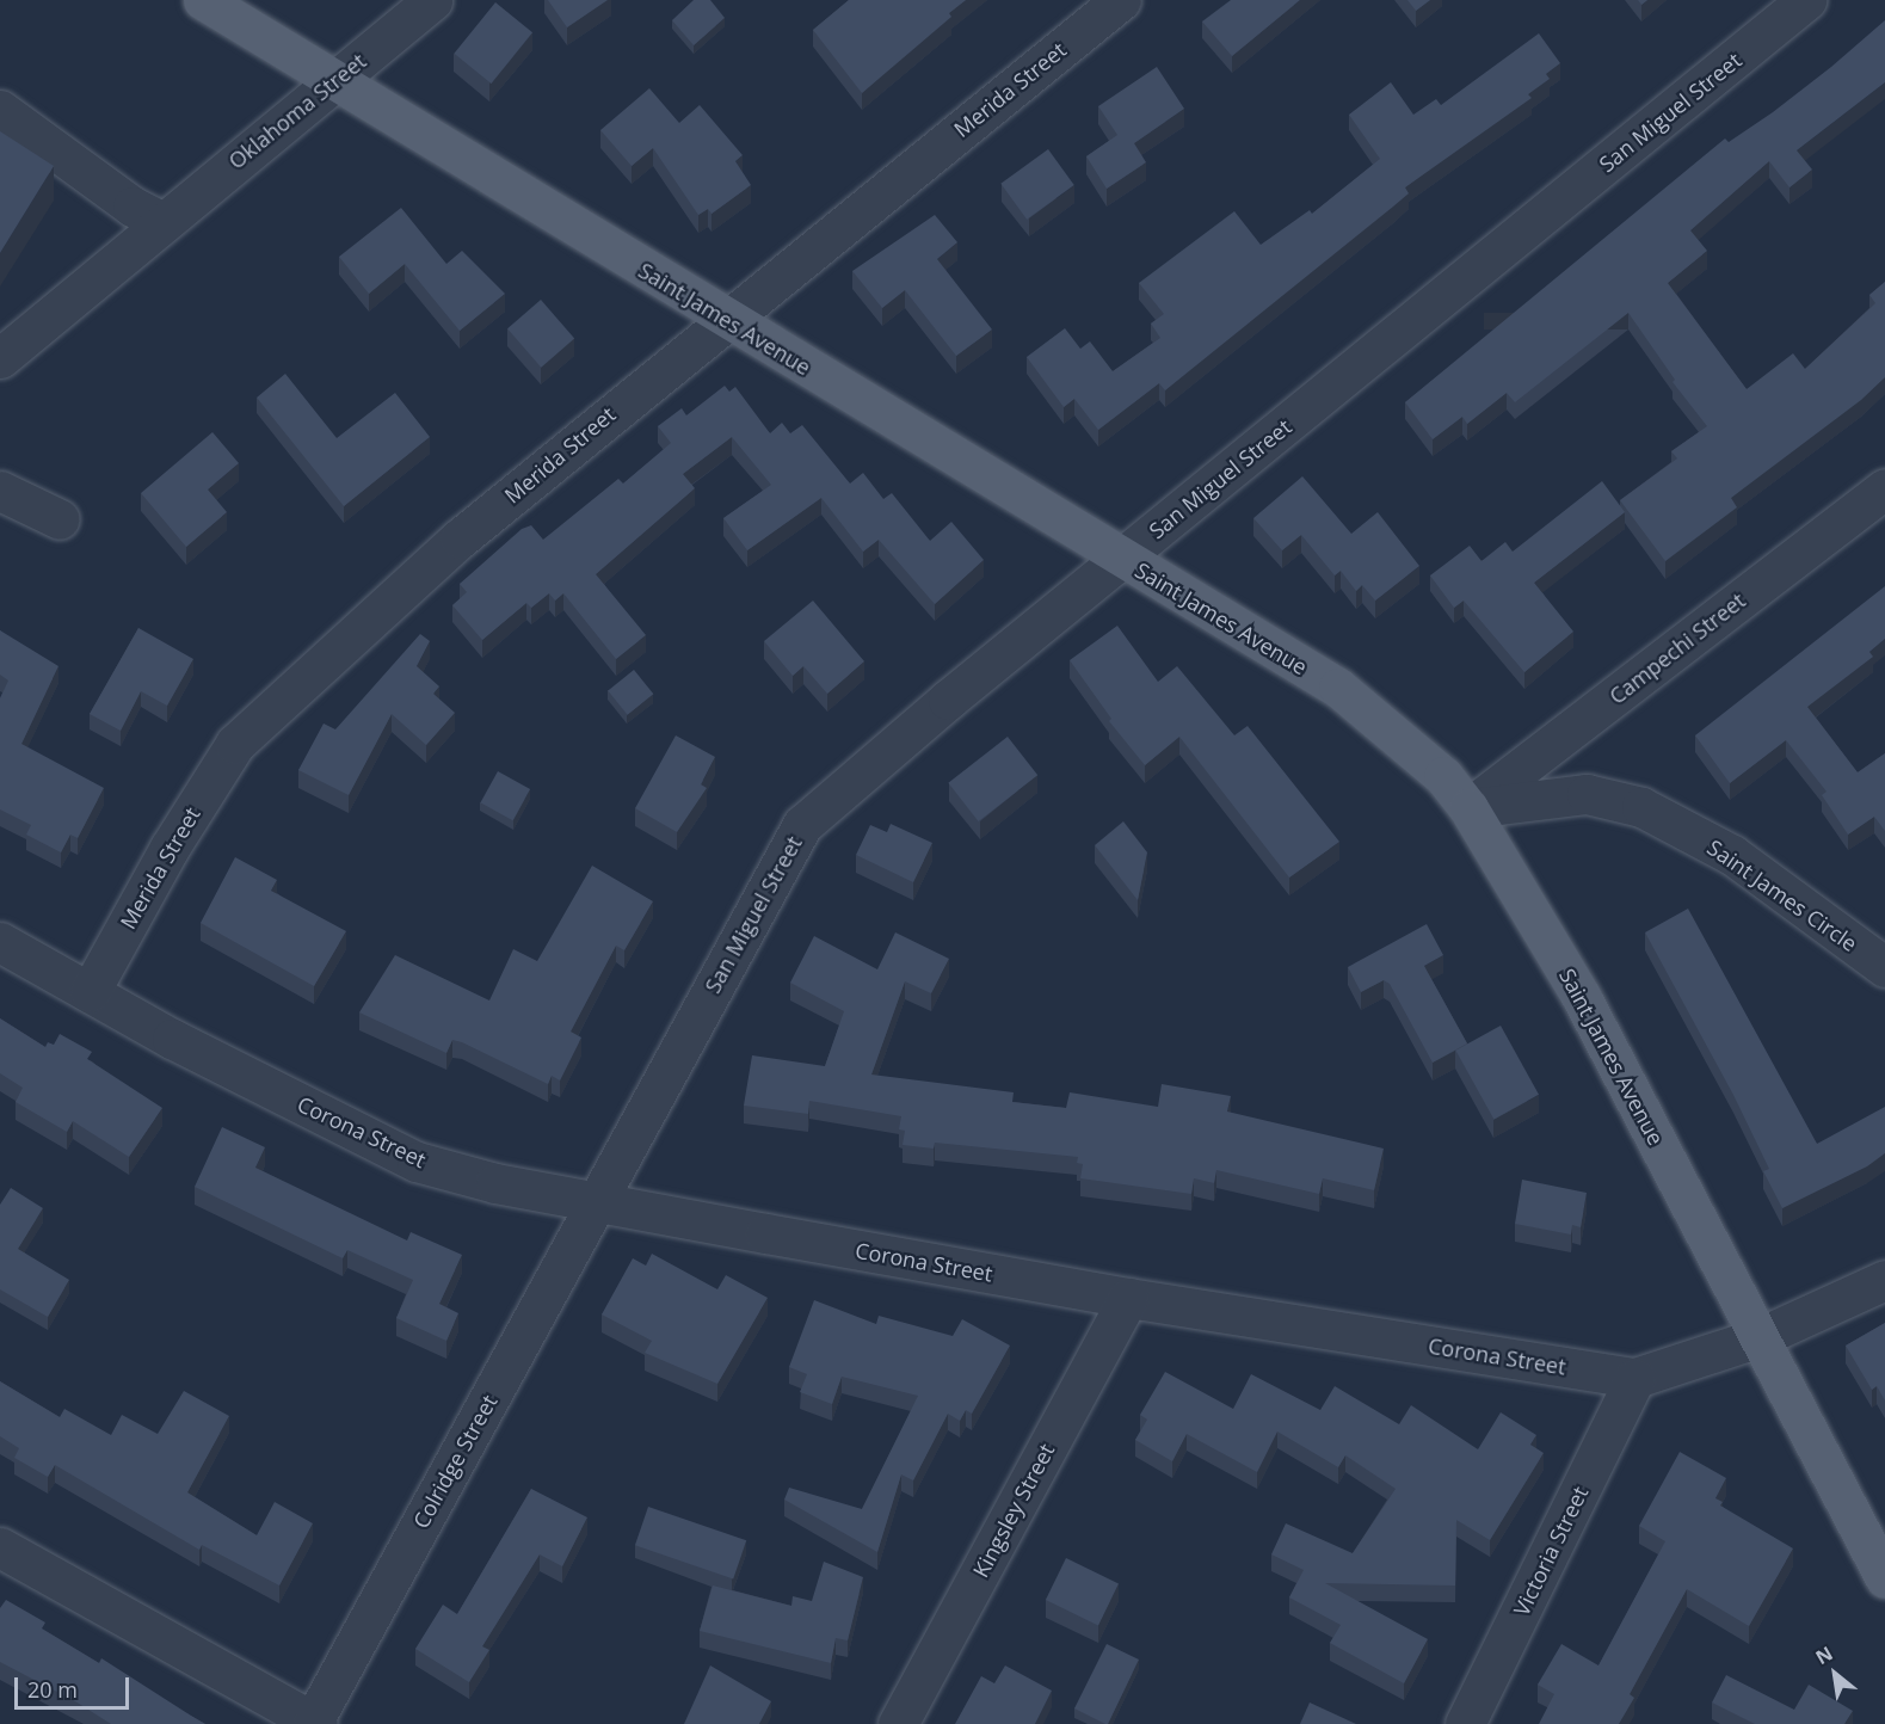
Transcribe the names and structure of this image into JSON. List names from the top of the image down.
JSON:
{
  "streets": {
    "main road": ["Saint James Avenue"],
    "street": [
      "Merida Street",
      "Oklahoma Street",
      "San Miguel Street",
      "Campechi Street",
      "Saint James Circle",
      "Corona Street",
      "Colridge Street",
      "Kingsley Street",
      "Victoria Street"
    ]
  },
  "crossings": [
    ["Merida Street", "Saint James Avenue"],
    ["Merida Street", "Corona Street"],
    ["Oklahoma Street", "Saint James Avenue"],
    ["San Miguel Street", "Saint James Avenue"],
    ["San Miguel Street", "Corona Street"],
    ["San Miguel Street", "Colridge Street"],
    ["Saint James Avenue", "Campechi Street"],
    ["Saint James Avenue", "Saint James Circle"],
    ["Saint James Avenue", "Corona Street"],
    ["Campechi Street", "Saint James Circle"],
    ["Corona Street", "Colridge Street"],
    ["Corona Street", "Kingsley Street"],
    ["Corona Street", "Victoria Street"]
  ],
  "scale_bar": "20 m",
  "north": "top left"
}
